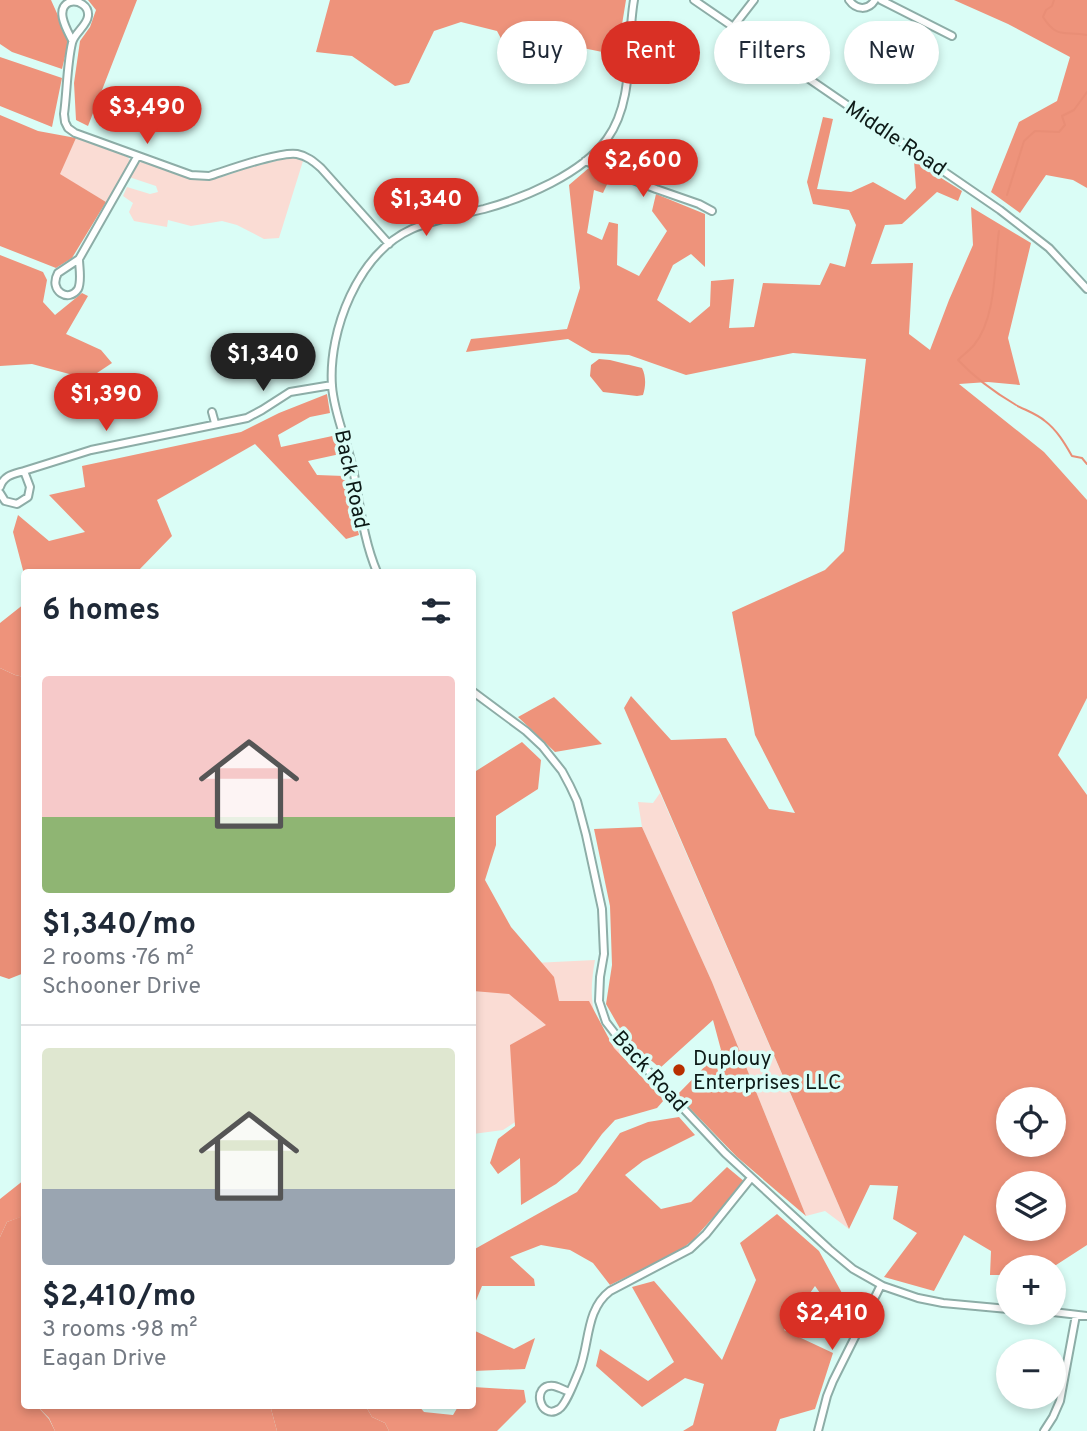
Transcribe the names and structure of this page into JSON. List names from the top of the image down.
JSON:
{
  "streets": {
    "street": ["Middle Road", "Back Road"]
  },
  "places": ["Duplouy Enterprises LLC"],
  "page": {
    "chip": [
      "Buy",
      "Rent",
      "Filters",
      "New"
    ],
    "price": [
      "$3,490",
      "$2,600",
      "$1,340",
      "$1,340",
      "$1,390",
      "$2,410"
    ],
    "heading": "6 homes",
    "list": [
      {
        "name": "$1,340/mo",
        "note": "2 rooms · 76 m² · Schooner Drive"
      },
      {
        "name": "$2,410/mo",
        "note": "3 rooms · 98 m² · Eagan Drive"
      }
    ],
    "map_buttons": ["+", "−"]
  }
}
